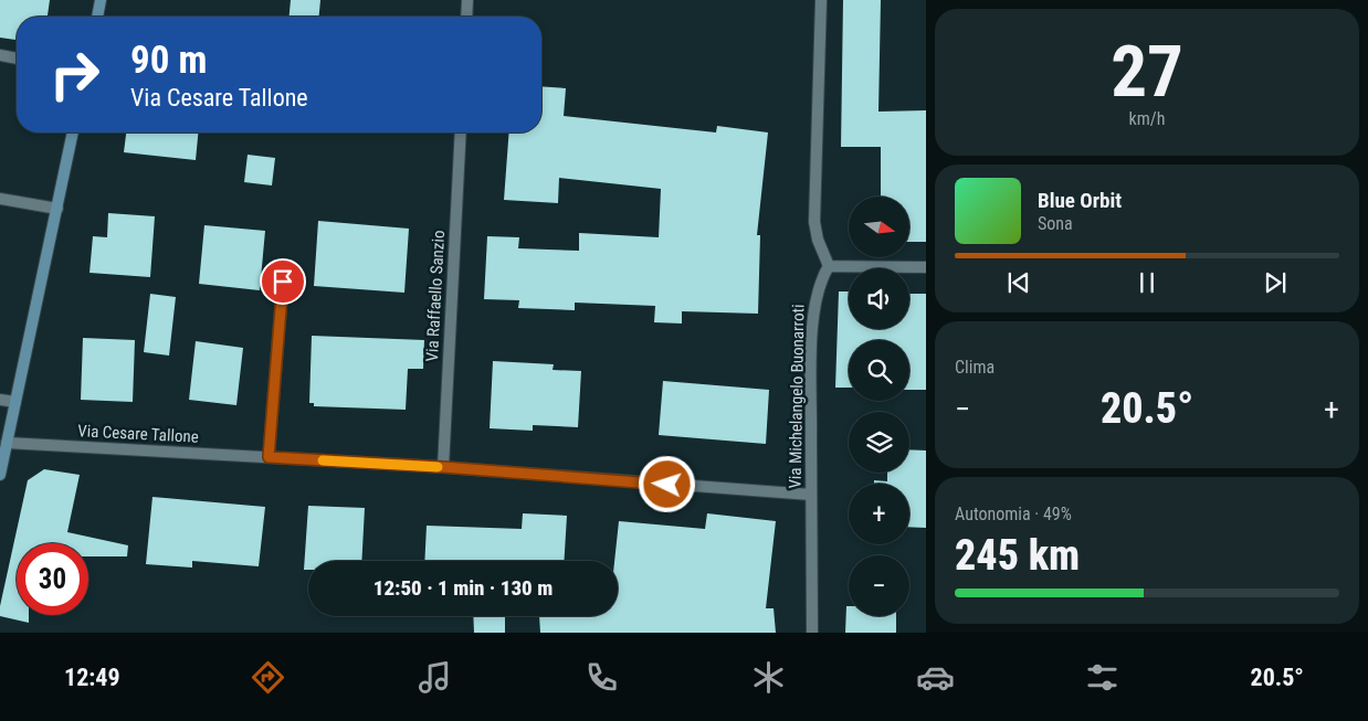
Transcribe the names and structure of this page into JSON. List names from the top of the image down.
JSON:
{
  "streets": {
    "street": ["Via Raffaello Sanzio", "Via Michelangelo Buonarroti", "Via Cesare Tallone"]
  },
  "crossings": [
    ["Via Raffaello Sanzio", "Via Cesare Tallone"],
    ["Via Michelangelo Buonarroti", "Via Cesare Tallone"]
  ],
  "north": "right",
  "page": {
    "tile": [
      ["27", "km/h"],
      "Clima",
      ["Autonomia · 49%", "245 km"]
    ],
    "turn": ["90 m", "Via Cesare Tallone"],
    "song": ["Blue Orbit", "Sona"],
    "map_buttons": ["+", "−"],
    "heat": ["−", "20.5°", "+"],
    "limit": "30",
    "trip": "12:50 · 1 min · 130 m",
    "tabs": ["12:49", "20.5°"]
  }
}
